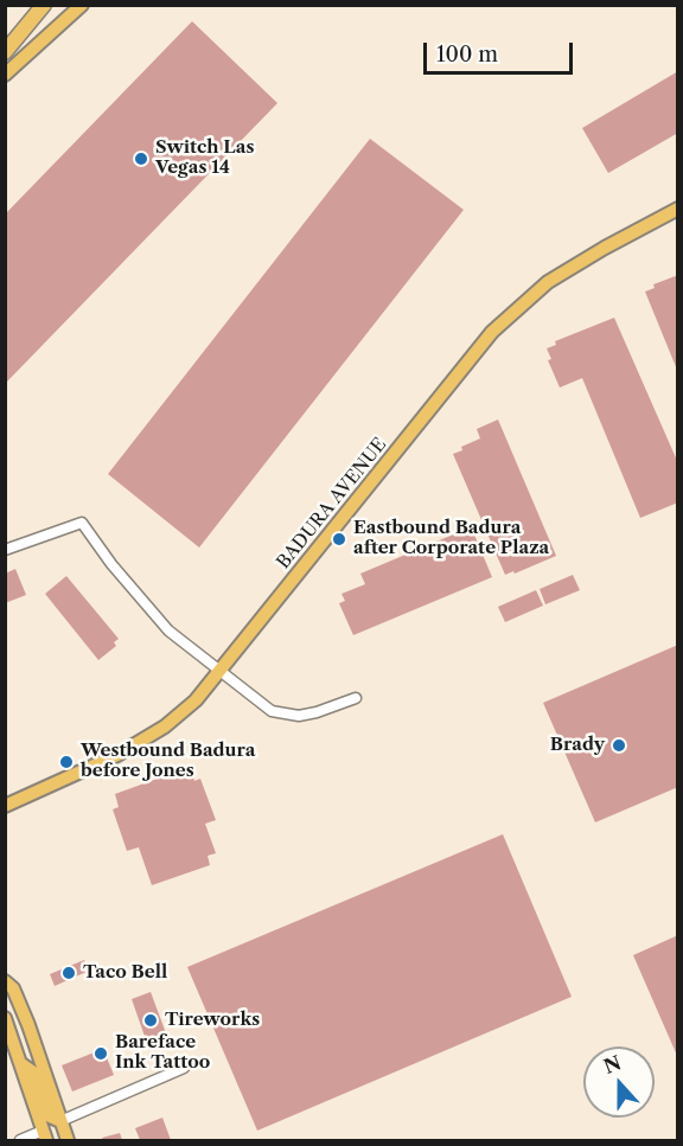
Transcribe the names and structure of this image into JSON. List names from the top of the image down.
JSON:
{
  "streets": {
    "main road": ["BADURA AVENUE"]
  },
  "places": [
    "Switch Las Vegas 14",
    "Eastbound Badura after Corporate Plaza",
    "Brady",
    "Westbound Badura before Jones",
    "Taco Bell",
    "Tireworks",
    "Bareface Ink Tattoo"
  ],
  "scale_bar": "100 m",
  "north": "top"
}
